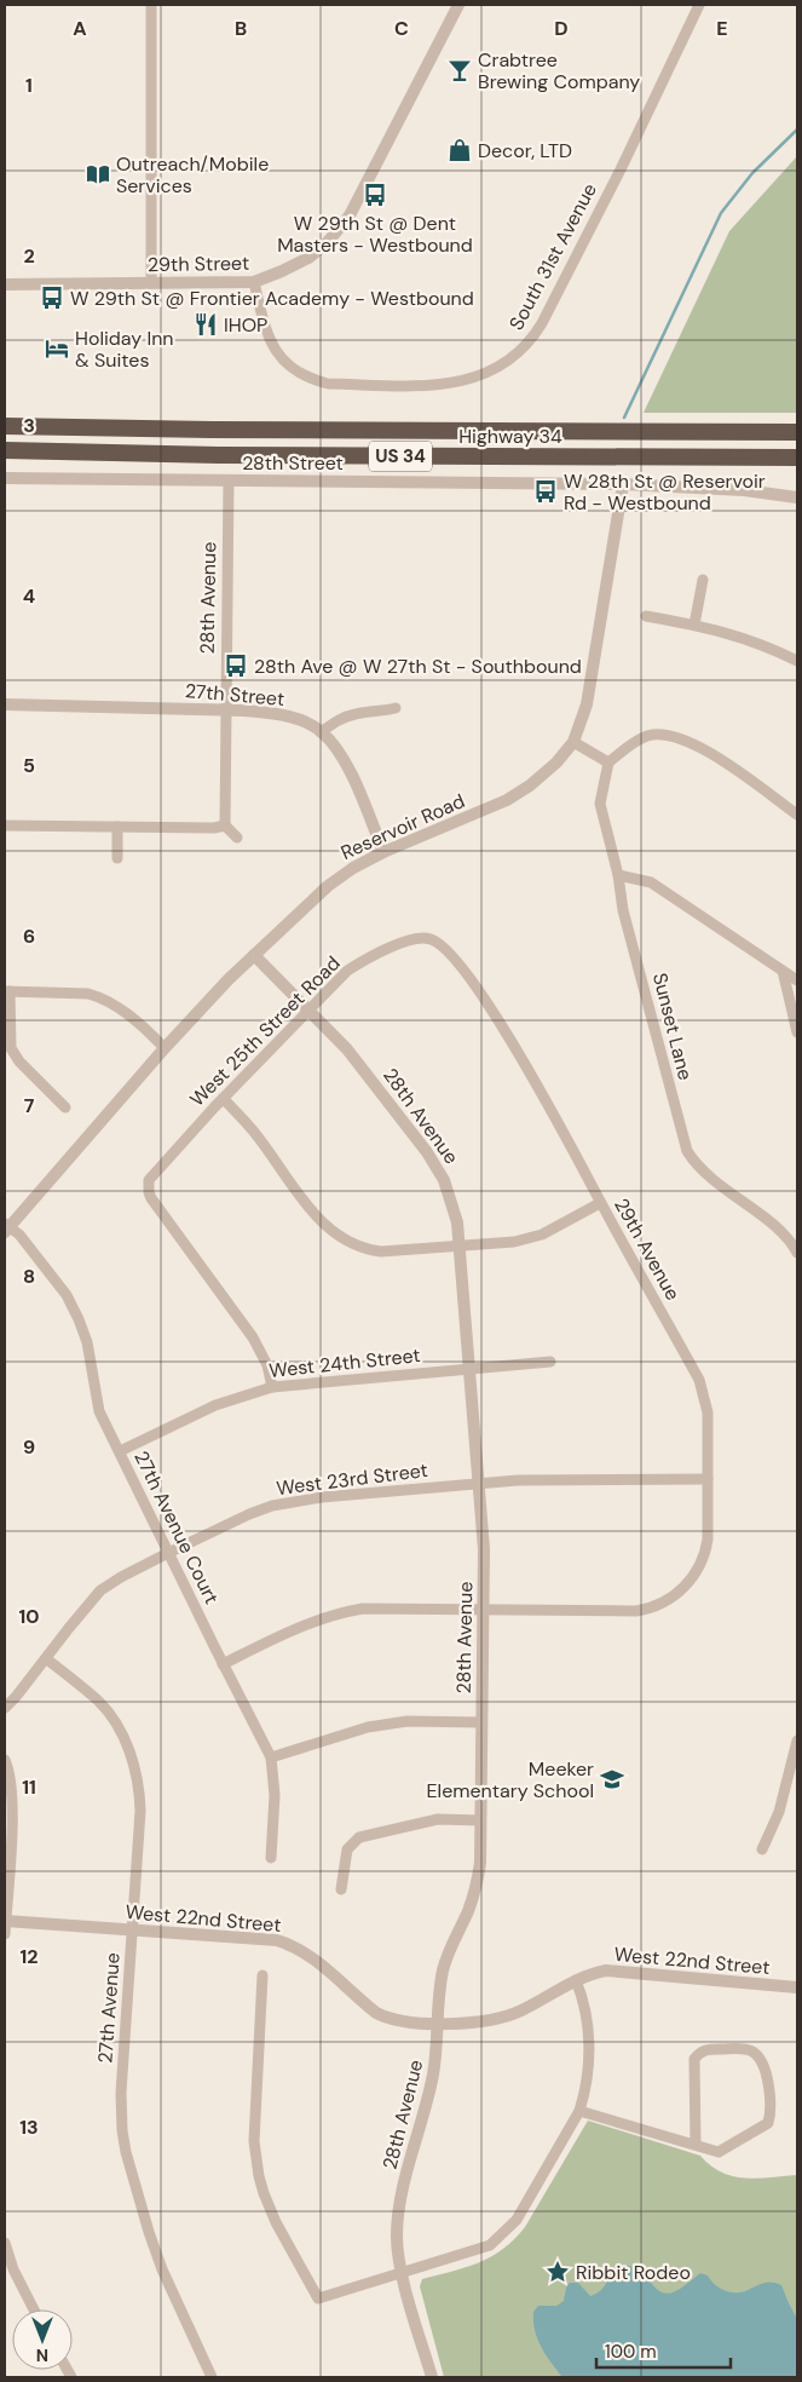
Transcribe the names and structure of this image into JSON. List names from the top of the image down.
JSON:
{
  "streets": {
    "highway": ["Highway 34", "US 34"],
    "street": [
      "South 31st Avenue",
      "29th Street",
      "28th Street",
      "28th Avenue",
      "27th Street",
      "Reservoir Road",
      "Sunset Lane",
      "West 25th Street Road",
      "29th Avenue",
      "West 24th Street",
      "West 23rd Street",
      "27th Avenue Court",
      "West 22nd Street",
      "27th Avenue"
    ]
  },
  "crossings": [
    ["South 31st Avenue", "29th Street"],
    ["28th Street", "28th Avenue"],
    ["28th Street", "Reservoir Road"],
    ["28th Avenue", "27th Street"],
    ["28th Avenue", "Reservoir Road"],
    ["28th Avenue", "West 25th Street Road"],
    ["28th Avenue", "29th Avenue"],
    ["28th Avenue", "West 24th Street"],
    ["28th Avenue", "West 23rd Street"],
    ["28th Avenue", "West 22nd Street"],
    ["27th Street", "Reservoir Road"],
    ["Reservoir Road", "27th Avenue Court"],
    ["West 25th Street Road", "29th Avenue"],
    ["West 25th Street Road", "West 24th Street"],
    ["29th Avenue", "West 23rd Street"],
    ["West 24th Street", "27th Avenue Court"],
    ["West 23rd Street", "27th Avenue Court"],
    ["West 23rd Street", "27th Avenue"],
    ["West 22nd Street", "27th Avenue"]
  ],
  "places": {
    "bar": ["Crabtree Brewing Company"],
    "shop": ["Decor, LTD"],
    "library": ["Outreach/Mobile Services"],
    "bus stop": [
      "W 29th St @ Dent Masters - Westbound",
      "W 29th St @ Frontier Academy - Westbound",
      "W 28th St @ Reservoir Rd - Westbound",
      "28th Ave @ W 27th St - Southbound"
    ],
    "restaurant": ["IHOP"],
    "hotel": ["Holiday Inn & Suites"],
    "school or university": ["Meeker Elementary School"],
    "place": ["Ribbit Rodeo"]
  },
  "scale_bar": "100 m",
  "north": "bottom",
  "grid": {
    "columns": [
      "A",
      "B",
      "C",
      "D",
      "E"
    ],
    "rows": [
      "1",
      "2",
      "3",
      "4",
      "5",
      "6",
      "7",
      "8",
      "9",
      "10",
      "11",
      "12",
      "13"
    ]
  }
}
